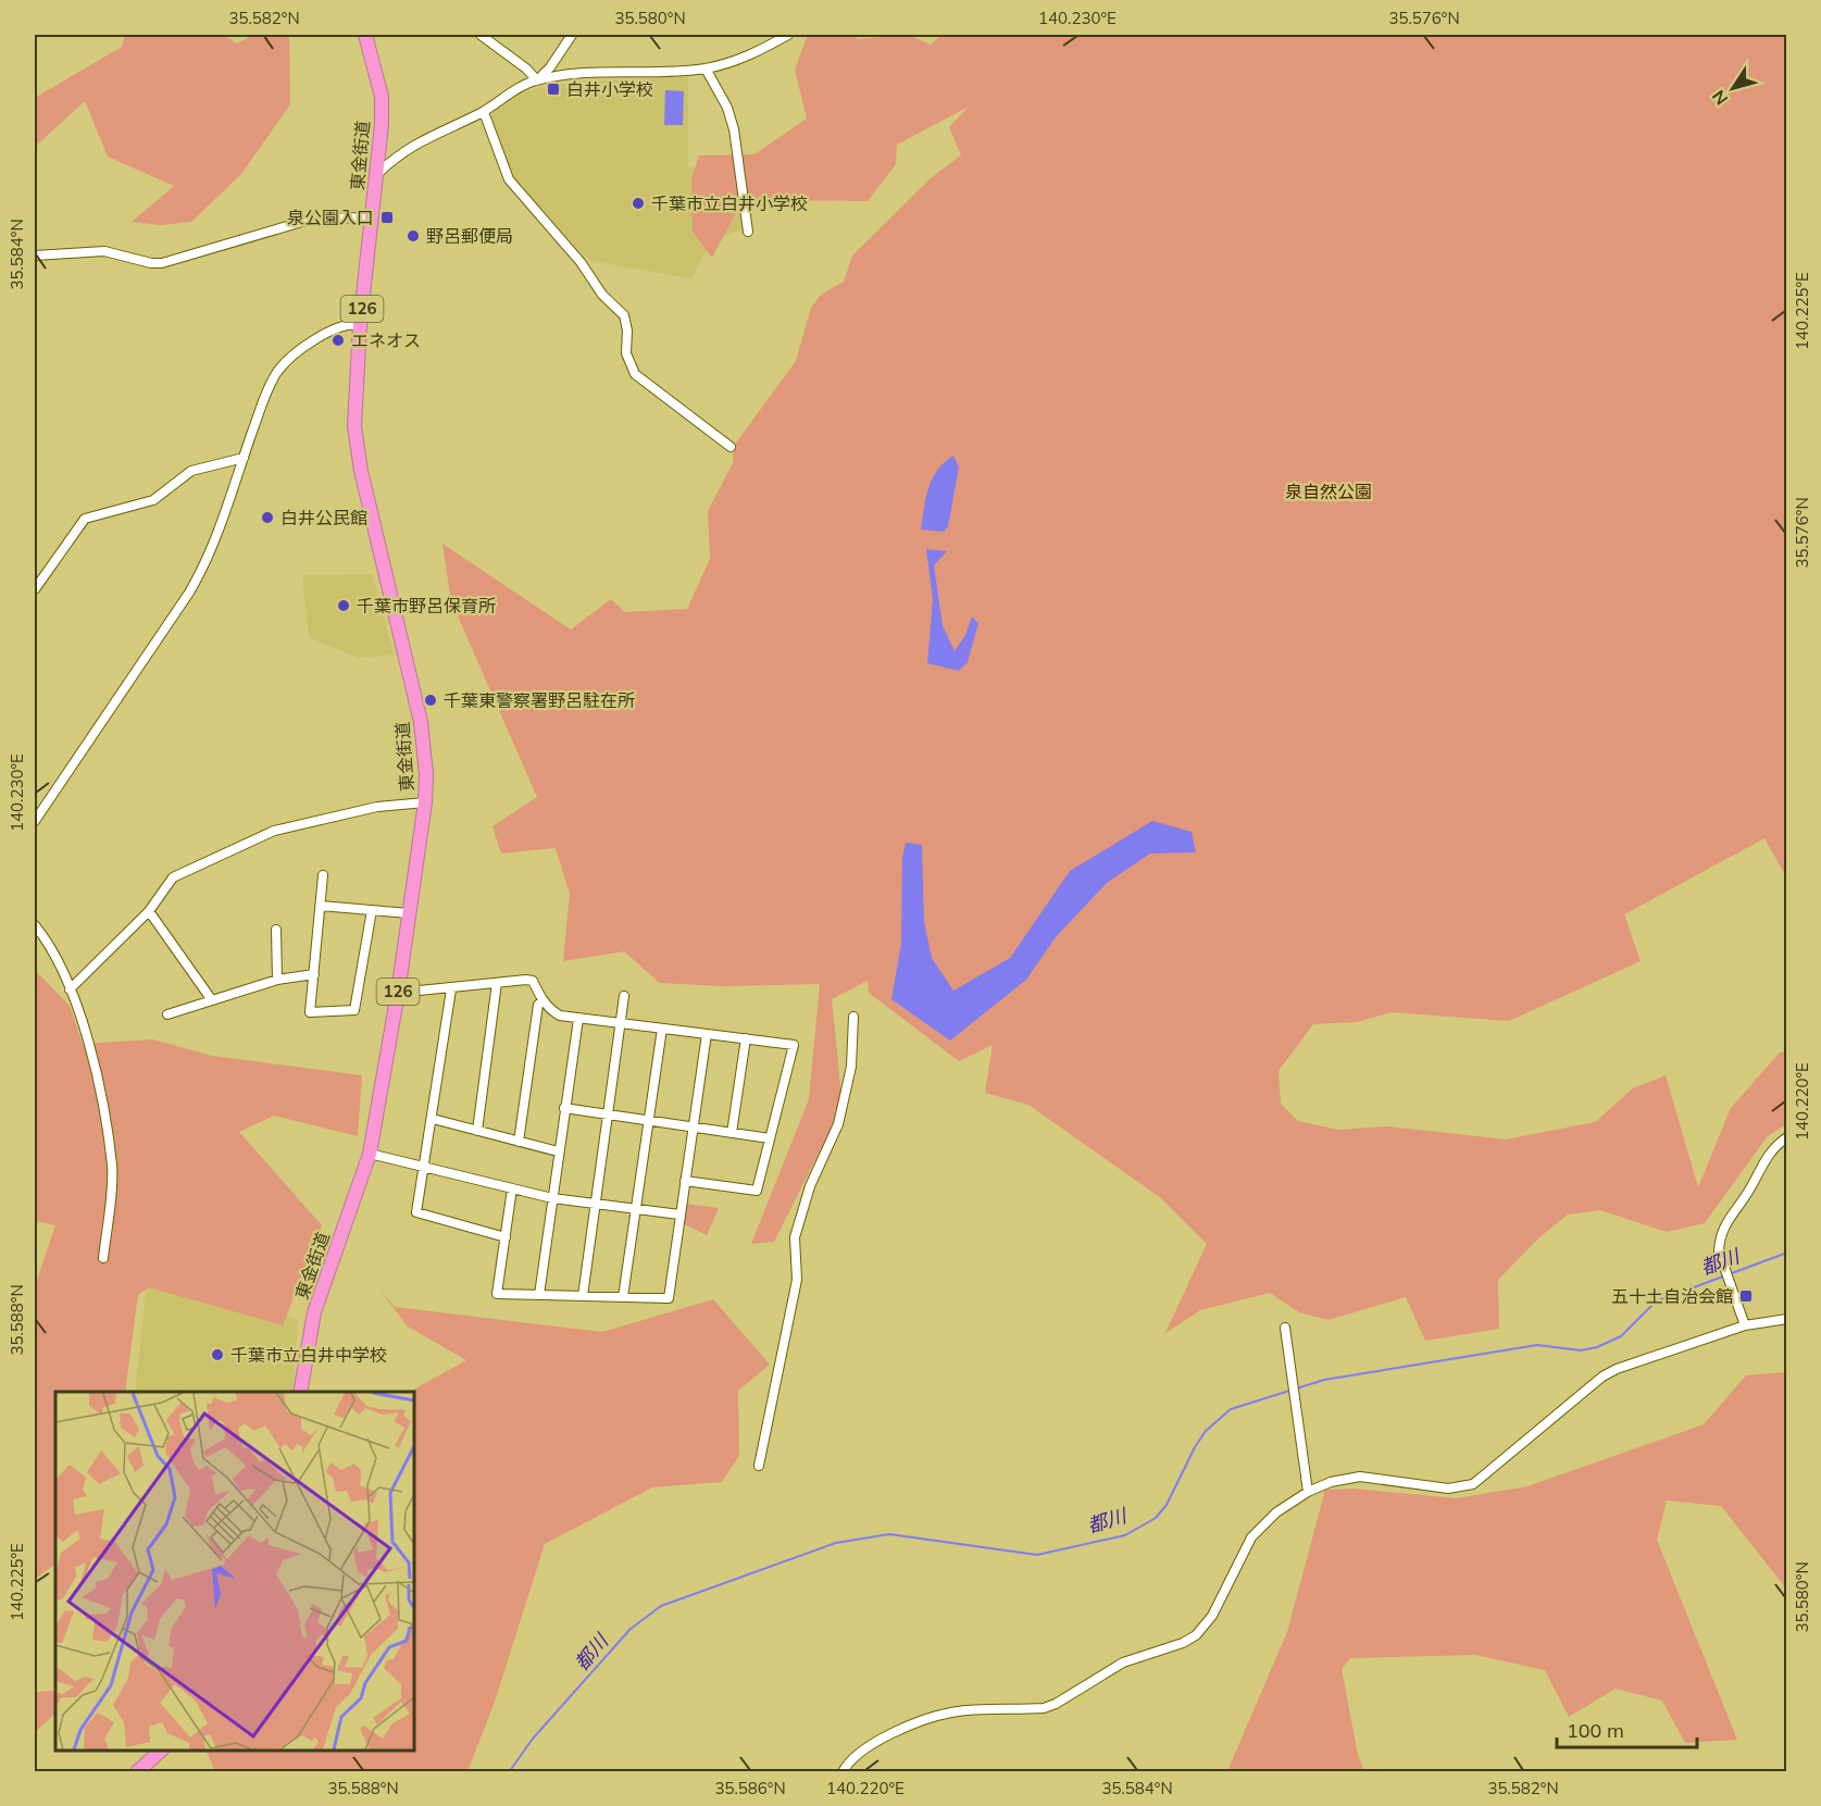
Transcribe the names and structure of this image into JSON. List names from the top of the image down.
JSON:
{
  "streets": {
    "highway": ["東金街道", "126"]
  },
  "water": ["都川"],
  "parks": ["泉自然公園"],
  "places": {
    "transit": ["白井小学校", "泉公園入口", "五十土自治会館"],
    "other": [
      "千葉市立白井小学校",
      "野呂郵便局",
      "エネオス",
      "白井公民館",
      "千葉市野呂保育所",
      "千葉東警察署野呂駐在所",
      "千葉市立白井中学校"
    ]
  },
  "scale_bar": "100 m",
  "north": "bottom left",
  "coordinates": [
    "35.582°N",
    "35.580°N",
    "140.230°E",
    "35.576°N",
    "35.584°N",
    "140.225°E",
    "140.220°E",
    "35.588°N",
    "35.586°N"
  ]
}
